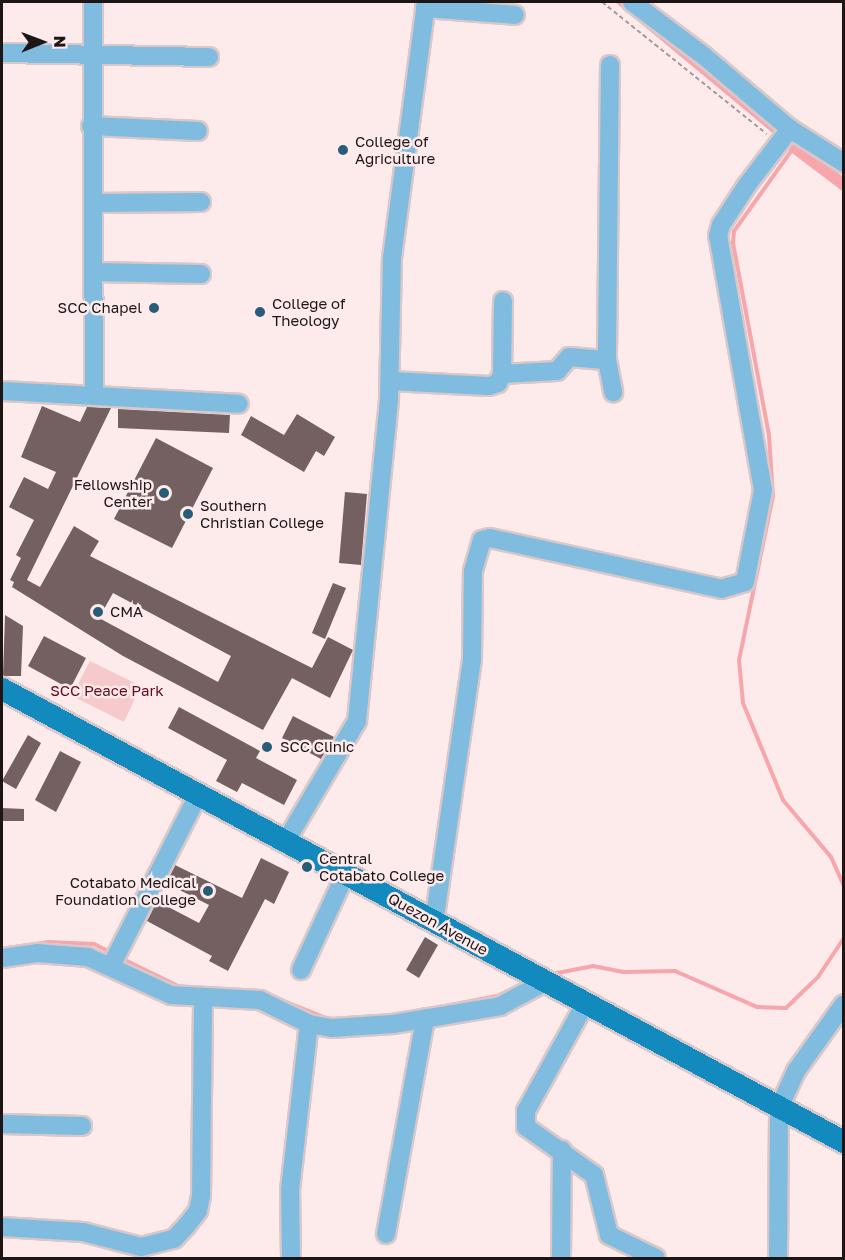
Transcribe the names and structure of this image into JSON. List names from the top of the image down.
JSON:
{
  "streets": {
    "main road": ["Quezon Avenue"]
  },
  "parks": ["SCC Peace Park"],
  "places": [
    "College of Agriculture",
    "SCC Chapel",
    "College of Theology",
    "Fellowship Center",
    "Southern Christian College",
    "CMA",
    "SCC Clinic",
    "Central Cotabato College",
    "Cotabato Medical Foundation College"
  ],
  "north": "right"
}
